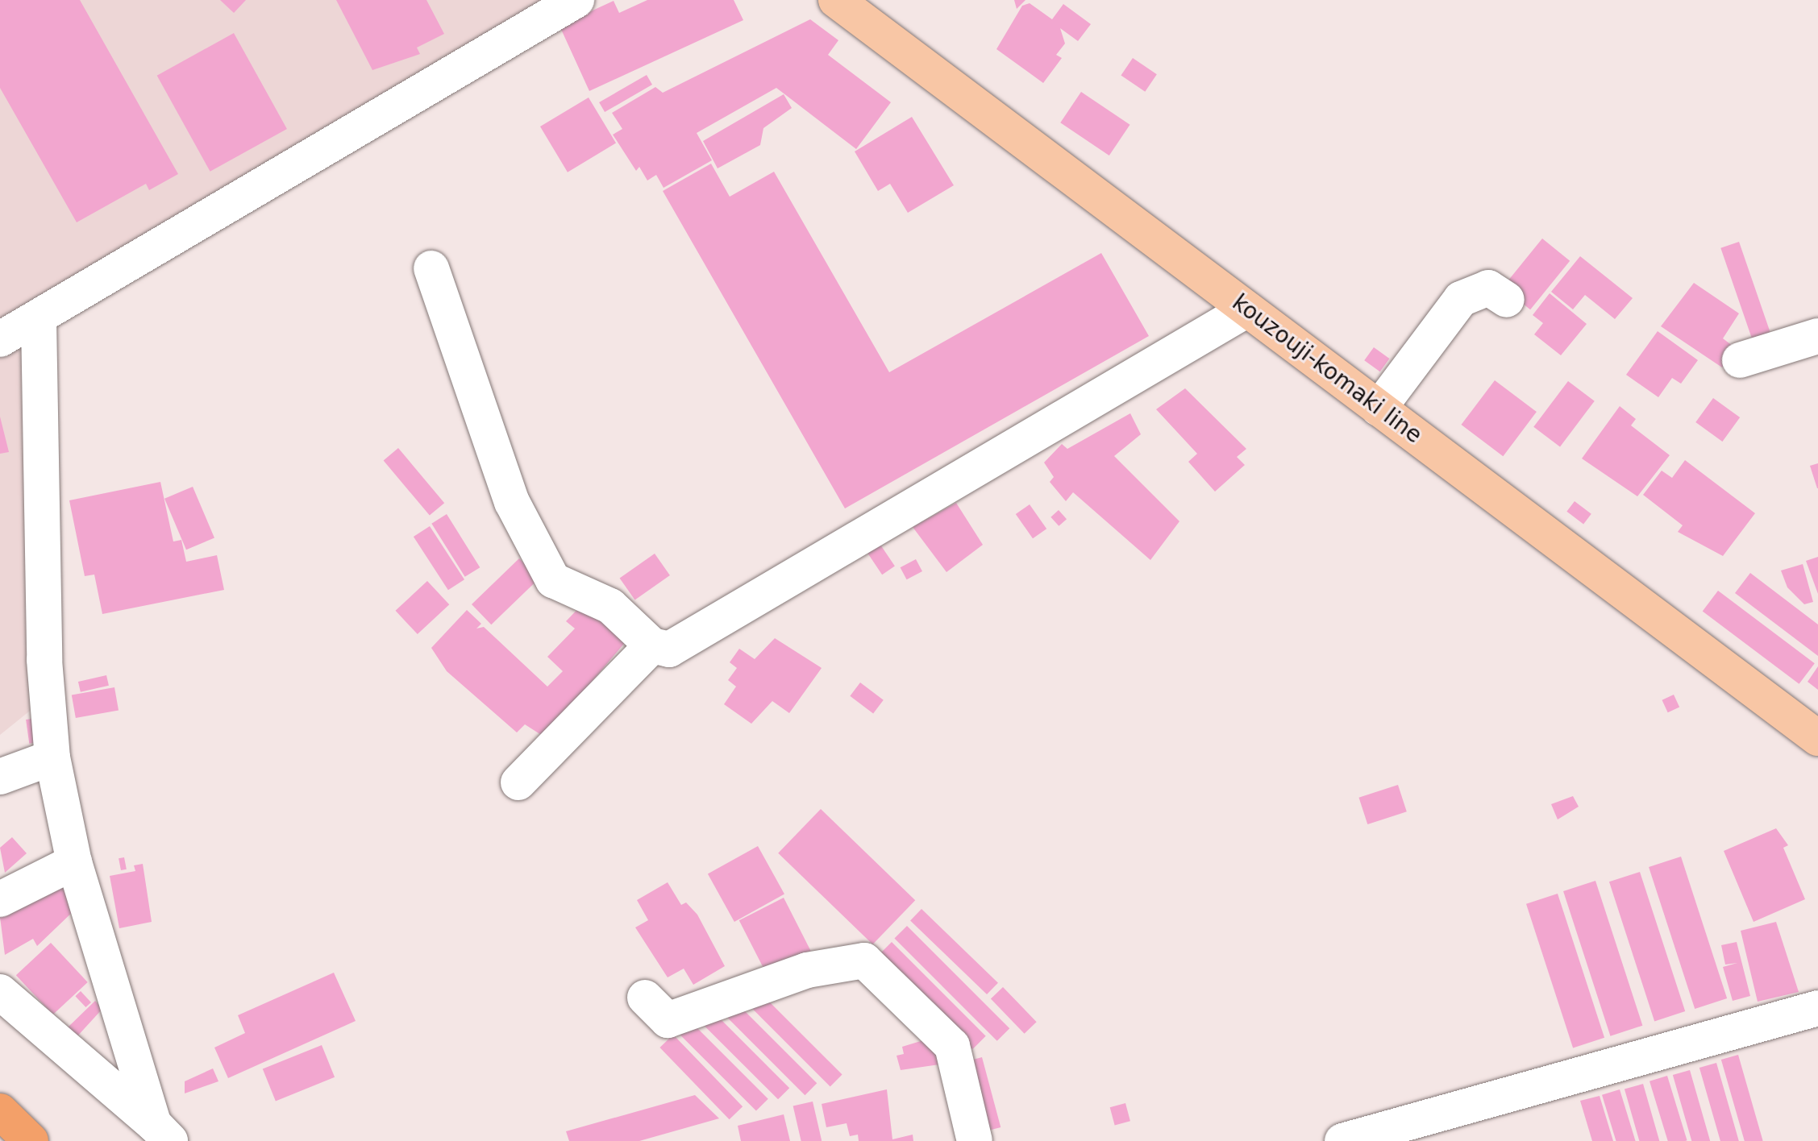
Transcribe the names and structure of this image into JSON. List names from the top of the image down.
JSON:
{
  "streets": {
    "main road": ["kouzouji-komaki line"]
  }
}
